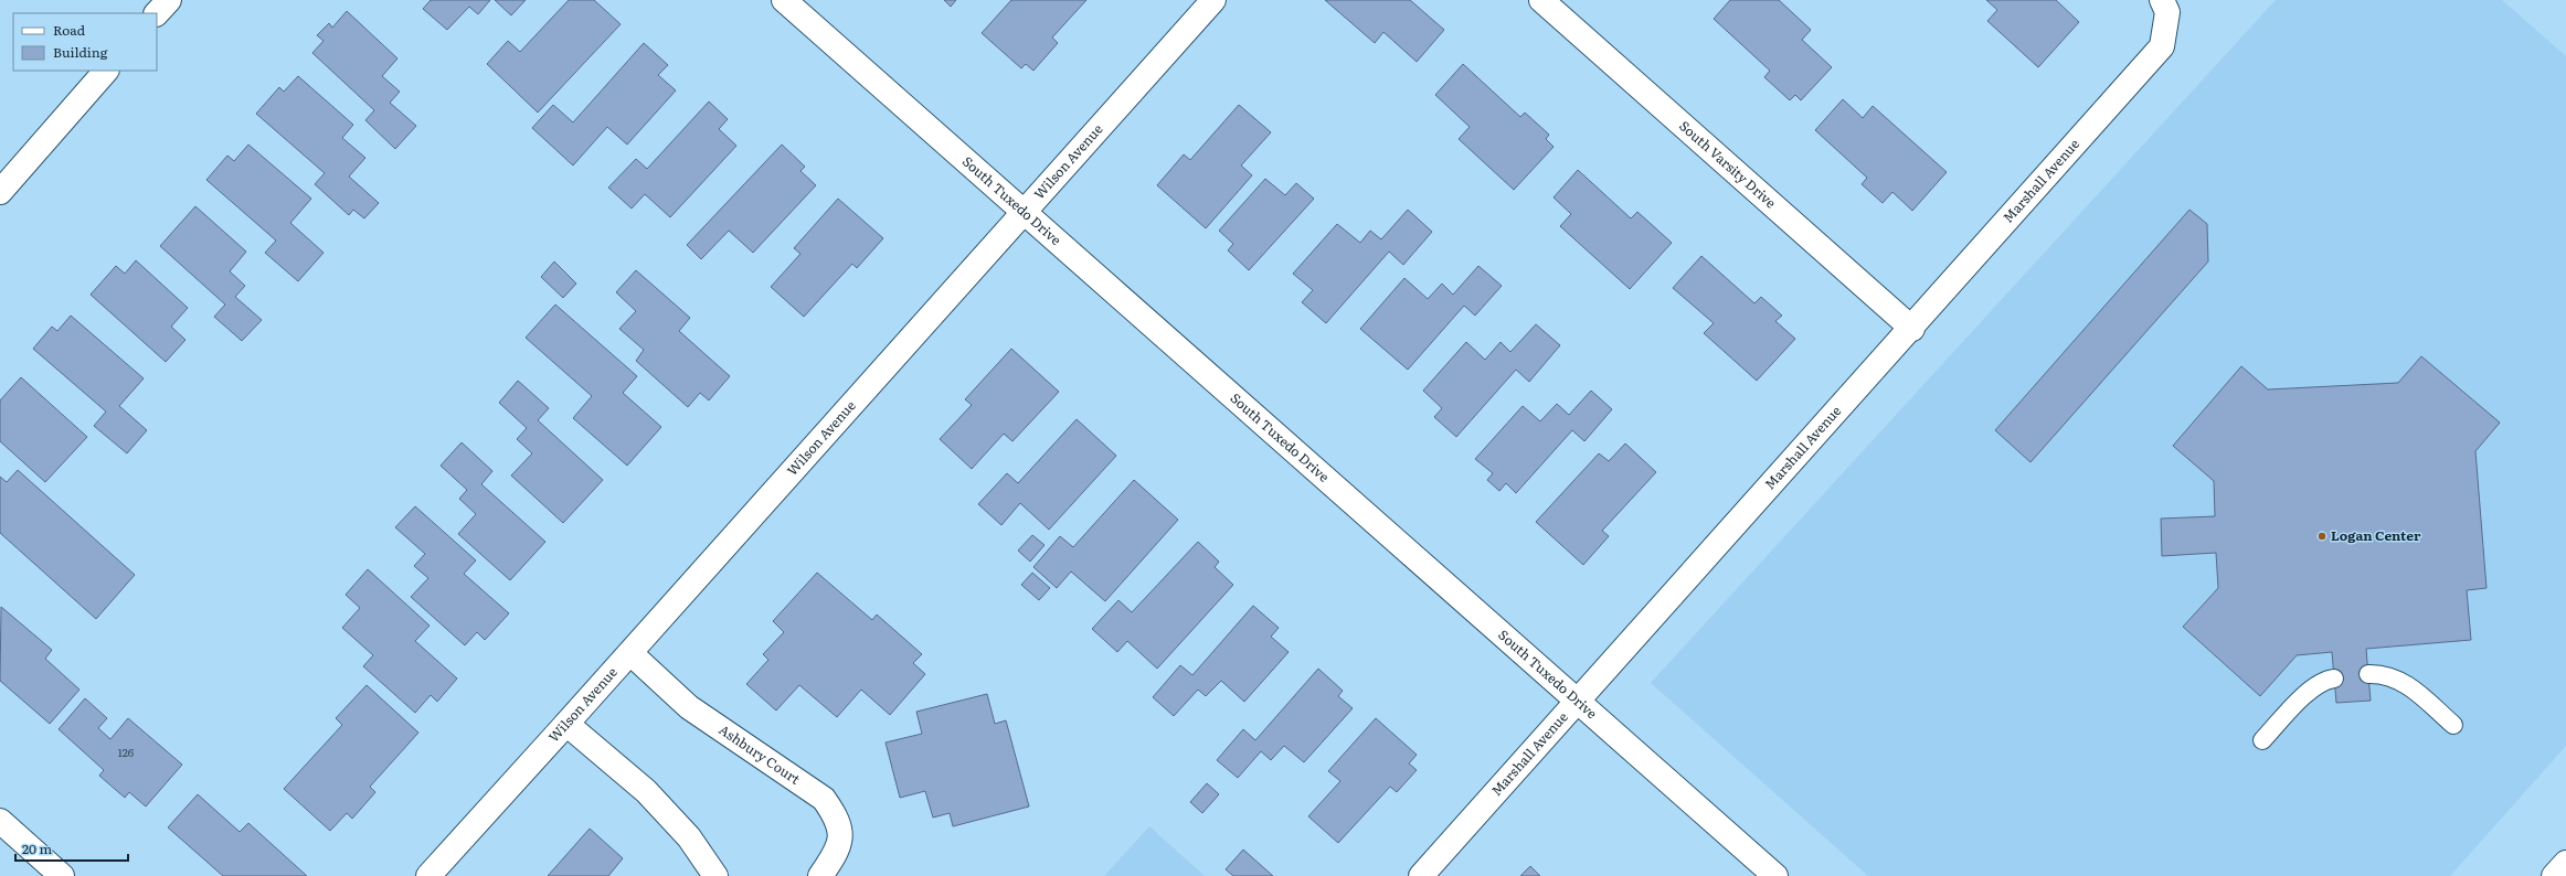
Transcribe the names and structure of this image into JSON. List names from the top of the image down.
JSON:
{
  "streets": {
    "street": [
      "Wilson Avenue",
      "South Varsity Drive",
      "Marshall Avenue",
      "South Tuxedo Drive",
      "Ashbury Court"
    ]
  },
  "crossings": [
    ["Wilson Avenue", "South Tuxedo Drive"],
    ["Wilson Avenue", "Ashbury Court"],
    ["South Varsity Drive", "Marshall Avenue"],
    ["Marshall Avenue", "South Tuxedo Drive"]
  ],
  "places": ["Logan Center"],
  "house_numbers": ["126"],
  "legend": ["Road", "Building"],
  "scale_bar": "20 m"
}
